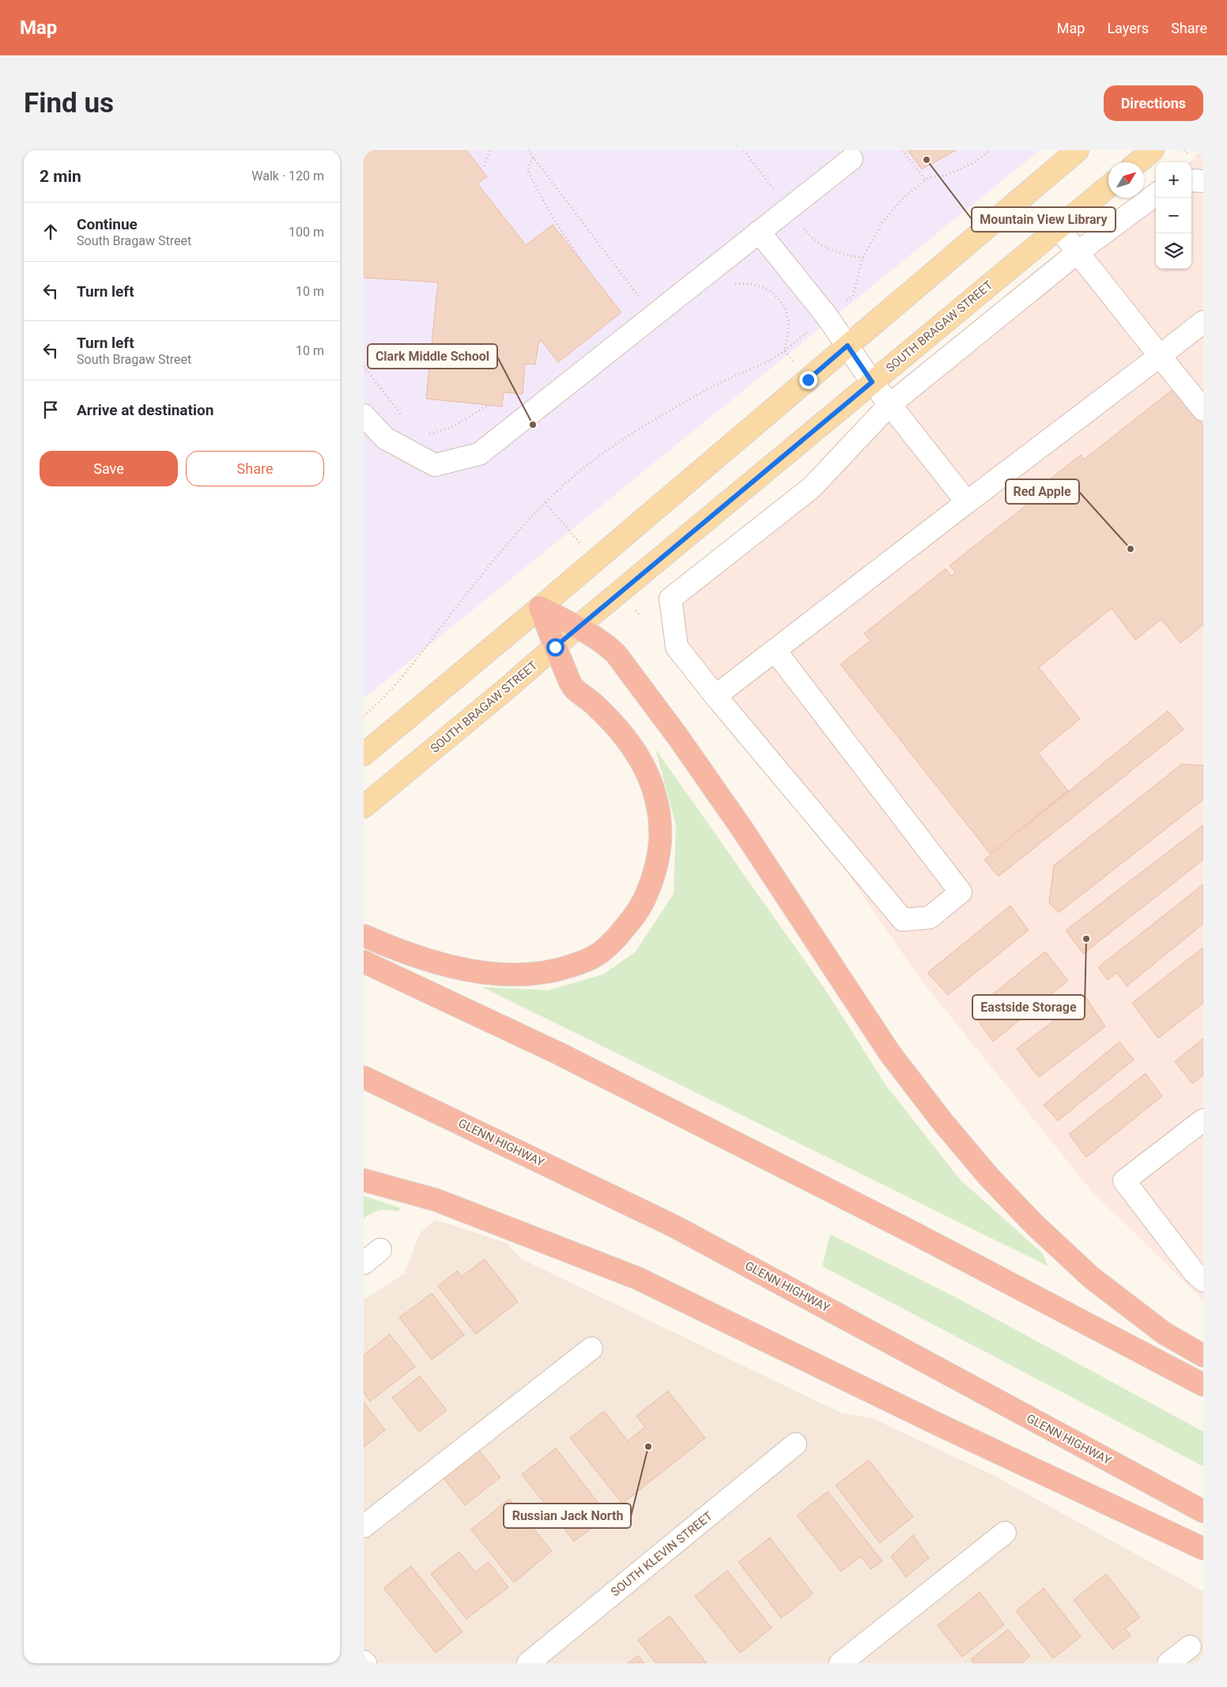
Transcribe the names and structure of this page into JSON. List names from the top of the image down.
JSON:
{
  "streets": {
    "highway": ["GLENN HIGHWAY"],
    "main road": ["SOUTH BRAGAW STREET"],
    "street": ["SOUTH KLEVIN STREET"]
  },
  "places": [
    "Mountain View Library",
    "Clark Middle School",
    "Red Apple",
    "Eastside Storage",
    "Russian Jack North"
  ],
  "north": "top right",
  "page": {
    "header": "Map",
    "nav": ["Map", "Layers", "Share"],
    "buttons": [
      "Directions",
      ["Save", "Share"]
    ],
    "title": "Find us",
    "heading": ["2 min", "Walk · 120 m"],
    "map_buttons": ["+", "−"],
    "list": [
      ["Continue", "South Bragaw Street", "100 m"],
      ["Turn left", "10 m"],
      ["Turn left", "South Bragaw Street", "10 m"],
      "Arrive at destination"
    ]
  }
}
